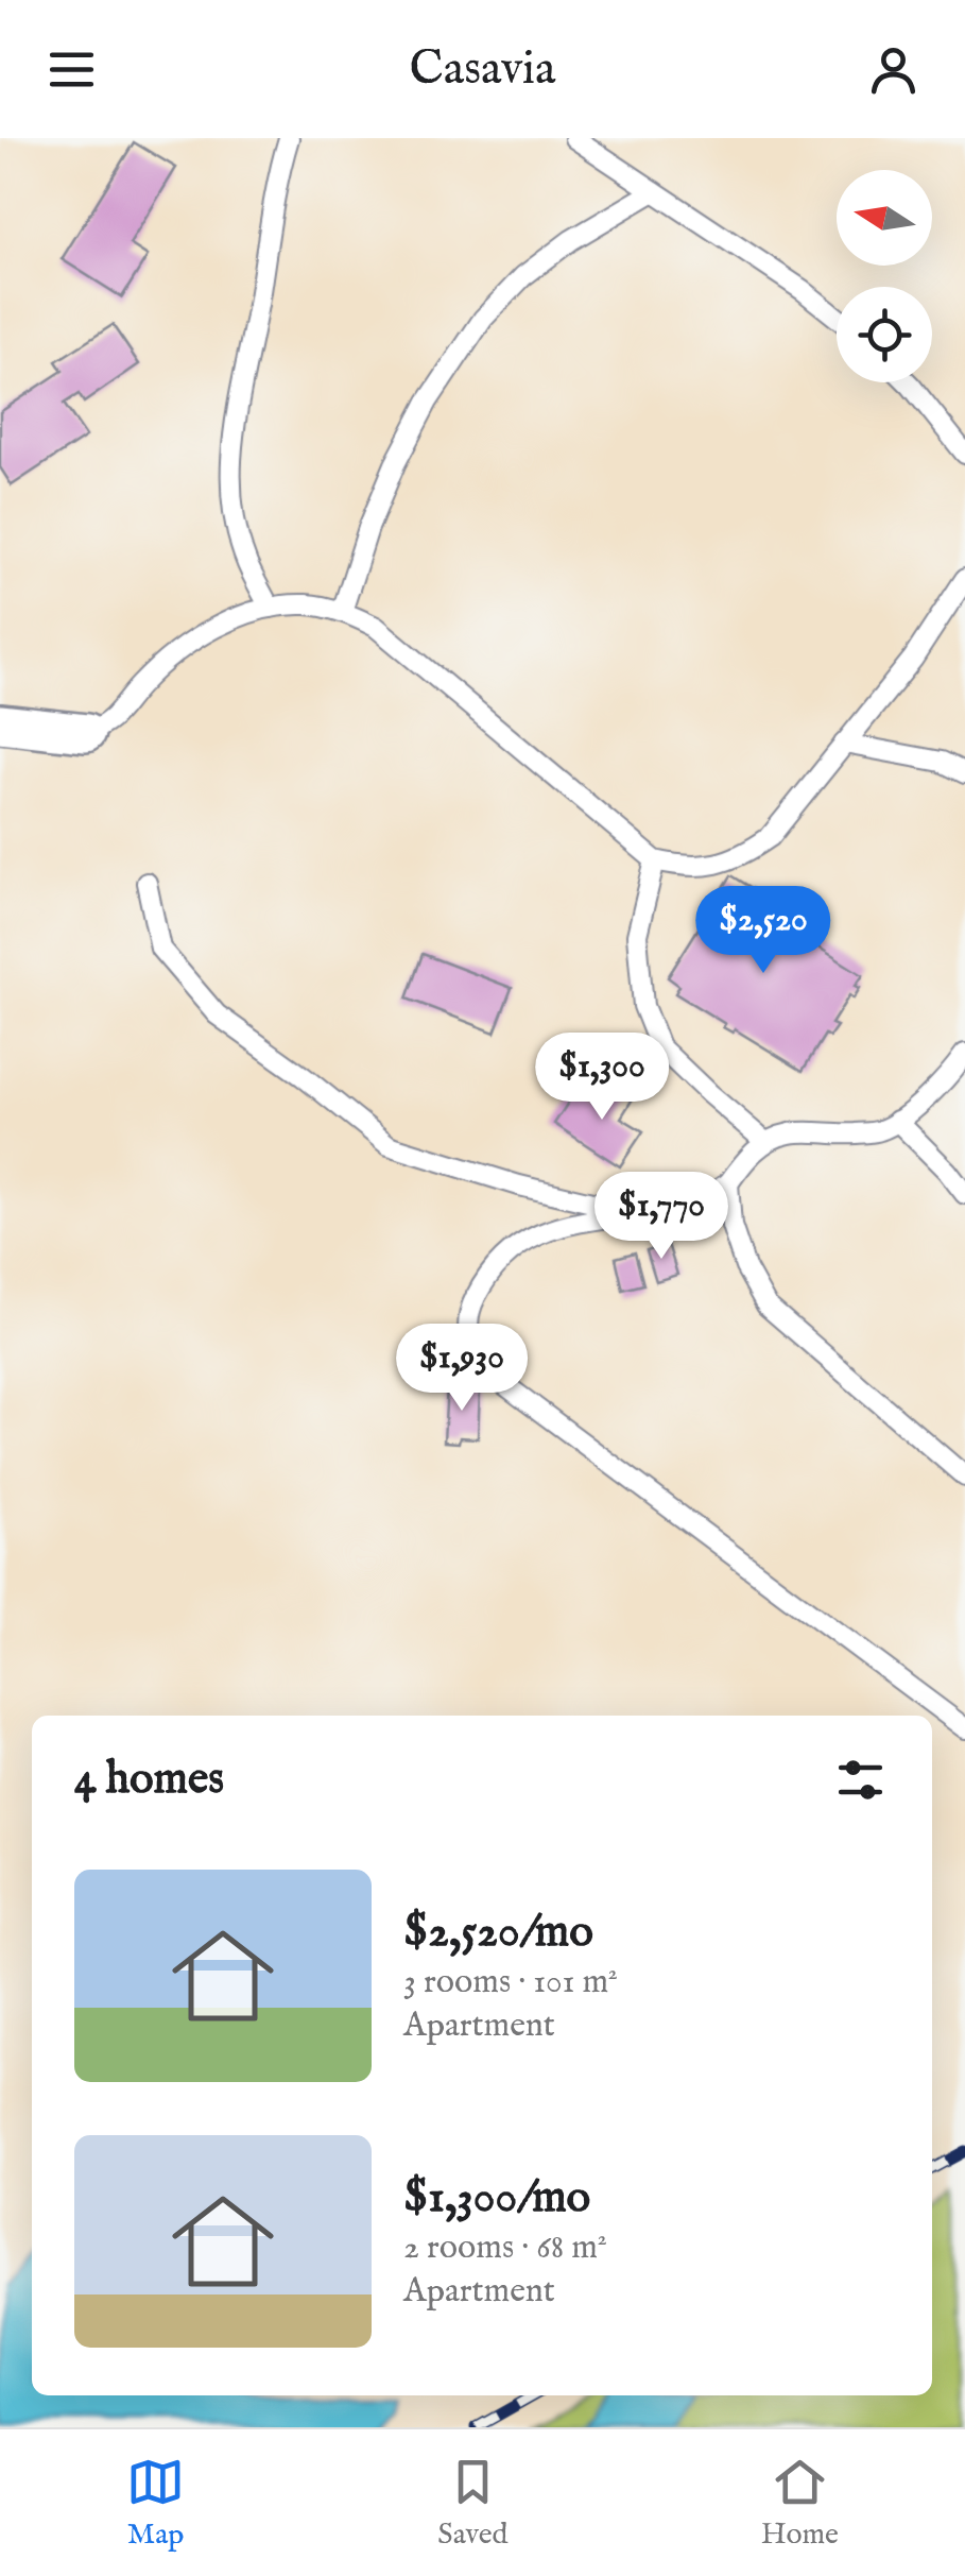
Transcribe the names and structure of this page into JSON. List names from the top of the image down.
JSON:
{
  "north": "left",
  "page": {
    "header": "Casavia",
    "price": [
      "$2,520",
      "$1,300",
      "$1,770",
      "$1,930"
    ],
    "heading": "4 homes",
    "list": [
      {
        "name": "$2,520/mo",
        "note": "3 rooms · 101 m² · Apartment"
      },
      {
        "name": "$1,300/mo",
        "note": "2 rooms · 68 m² · Apartment"
      }
    ],
    "tabs": ["Map", "Saved", "Home"]
  }
}
